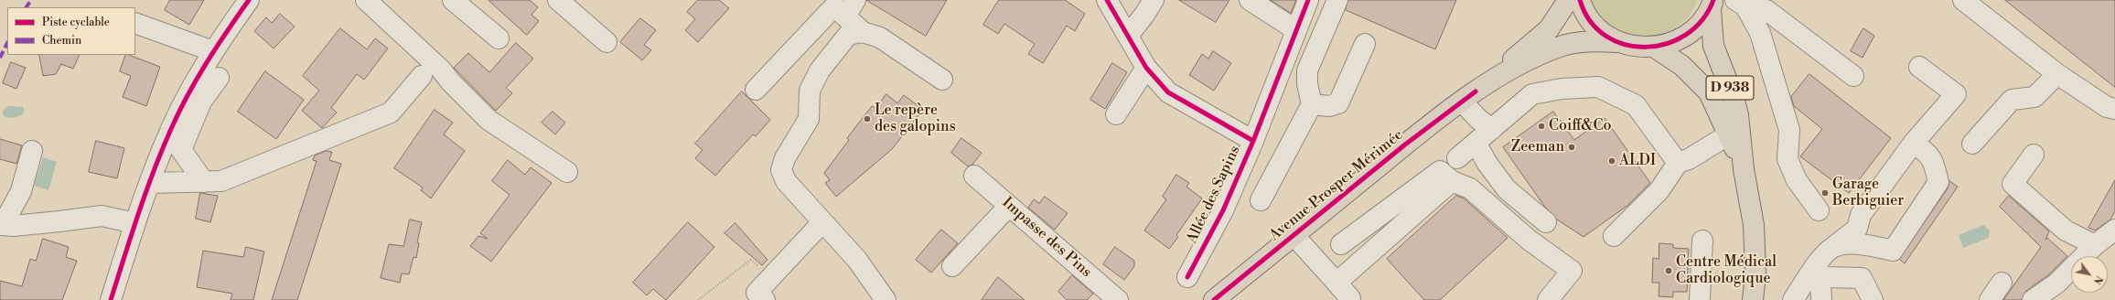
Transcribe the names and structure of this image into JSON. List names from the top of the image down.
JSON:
{
  "streets": {
    "main road": ["D 938", "Avenue Prosper Mérimée"],
    "street": ["Allée des Sapins", "Impasse des Pins"]
  },
  "crossings": [
    ["D 938", "Avenue Prosper Mérimée"]
  ],
  "places": [
    "Le repère des galopins",
    "Coiff&Co",
    "Zeeman",
    "ALDI",
    "Garage Berbiguier",
    "Centre Médical Cardiologique"
  ],
  "legend": ["Piste cyclable", "Chemin"],
  "north": "bottom right"
}
